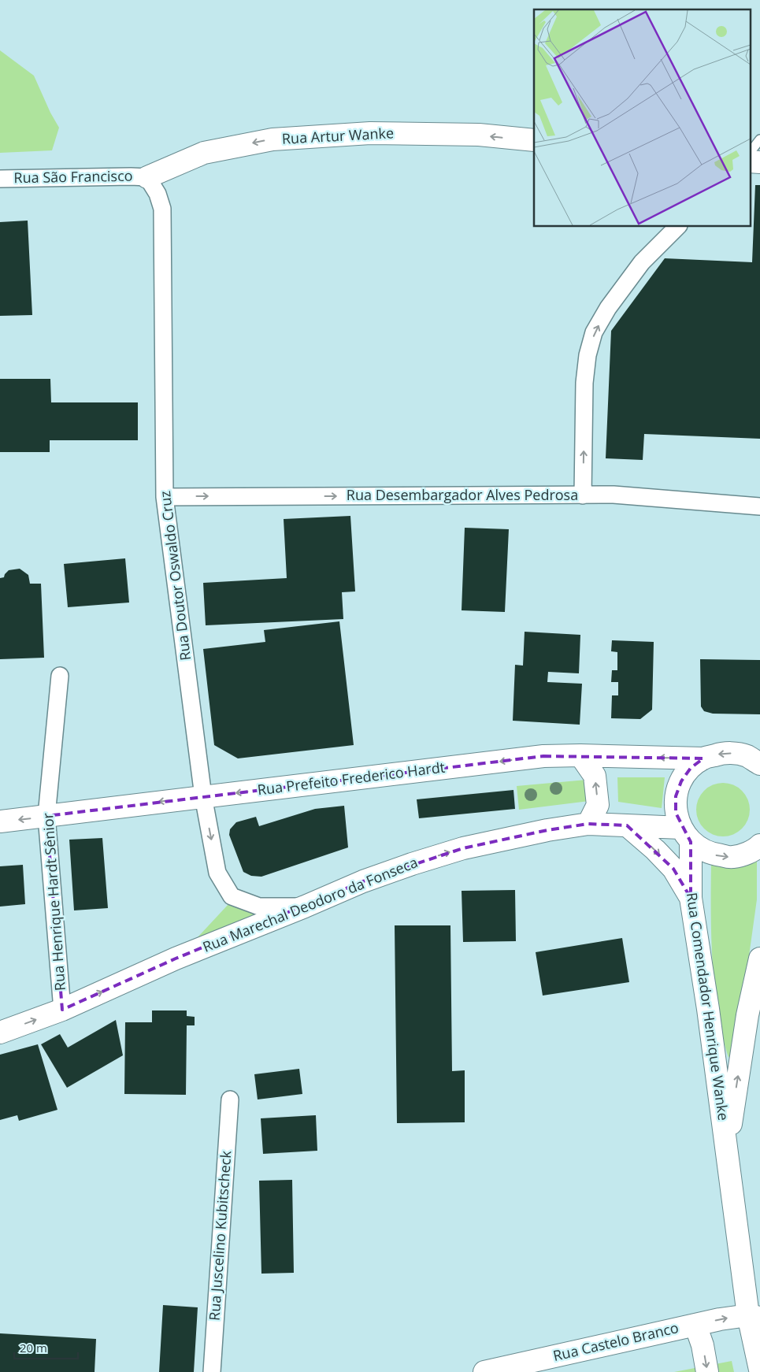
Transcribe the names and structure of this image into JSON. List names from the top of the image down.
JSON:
{
  "streets": {
    "main road": [
      "Rua Artur Wanke",
      "Rua Prefeito Frederico Hardt",
      "Rua Marechal Deodoro da Fonseca",
      "Rua Comendador Henrique Wanke",
      "Rua Castelo Branco"
    ],
    "street": [
      "Rua São Francisco",
      "Rua Desembargador Alves Pedrosa",
      "Rua Doutor Oswaldo Cruz",
      "Rua Henrique Hardt Sênior",
      "Rua Juscelino Kubitscheck"
    ]
  },
  "crossings": [
    ["Rua Artur Wanke", "Rua São Francisco"],
    ["Rua Artur Wanke", "Rua Doutor Oswaldo Cruz"],
    ["Rua São Francisco", "Rua Doutor Oswaldo Cruz"],
    ["Rua Desembargador Alves Pedrosa", "Rua Doutor Oswaldo Cruz"],
    ["Rua Doutor Oswaldo Cruz", "Rua Prefeito Frederico Hardt"],
    ["Rua Doutor Oswaldo Cruz", "Rua Marechal Deodoro da Fonseca"],
    ["Rua Prefeito Frederico Hardt", "Rua Henrique Hardt Sênior"],
    ["Rua Prefeito Frederico Hardt", "Rua Comendador Henrique Wanke"],
    ["Rua Henrique Hardt Sênior", "Rua Marechal Deodoro da Fonseca"],
    ["Rua Marechal Deodoro da Fonseca", "Rua Comendador Henrique Wanke"],
    ["Rua Comendador Henrique Wanke", "Rua Castelo Branco"]
  ],
  "one_way": [
    "Rua Artur Wanke",
    "Rua Desembargador Alves Pedrosa",
    "Rua Prefeito Frederico Hardt",
    "Rua Marechal Deodoro da Fonseca"
  ],
  "scale_bar": "20 m"
}
